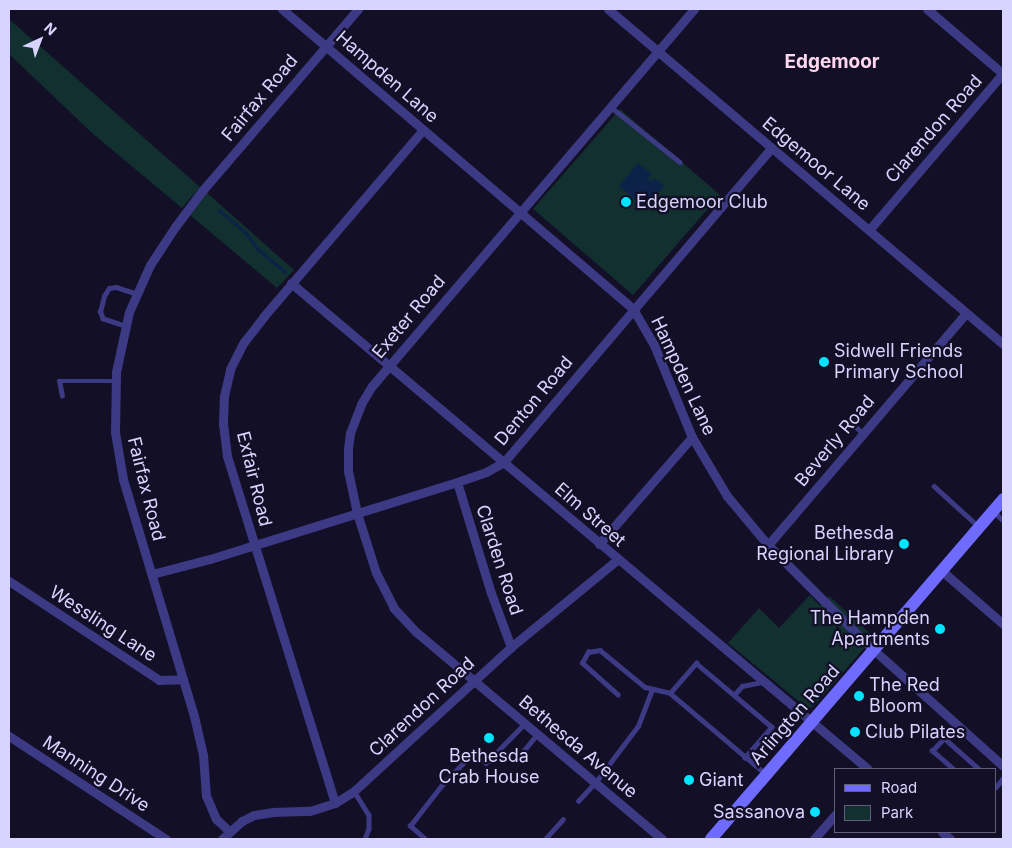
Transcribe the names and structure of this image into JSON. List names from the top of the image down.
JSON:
{
  "streets": {
    "main road": ["Arlington Road"],
    "street": [
      "Hampden Lane",
      "Fairfax Road",
      "Clarendon Road",
      "Edgemoor Lane",
      "Exeter Road",
      "Denton Road",
      "Beverly Road",
      "Exfair Road",
      "Elm Street",
      "Clarden Road",
      "Wessling Lane",
      "Bethesda Avenue",
      "Manning Drive"
    ]
  },
  "crossings": [
    ["Hampden Lane", "Fairfax Road"],
    ["Hampden Lane", "Exeter Road"],
    ["Hampden Lane", "Denton Road"],
    ["Hampden Lane", "Beverly Road"],
    ["Hampden Lane", "Exfair Road"],
    ["Hampden Lane", "Arlington Road"],
    ["Fairfax Road", "Clarendon Road"],
    ["Fairfax Road", "Denton Road"],
    ["Fairfax Road", "Wessling Lane"],
    ["Clarendon Road", "Edgemoor Lane"],
    ["Clarendon Road", "Exeter Road"],
    ["Clarendon Road", "Exfair Road"],
    ["Clarendon Road", "Elm Street"],
    ["Clarendon Road", "Clarden Road"],
    ["Clarendon Road", "Bethesda Avenue"],
    ["Edgemoor Lane", "Exeter Road"],
    ["Edgemoor Lane", "Denton Road"],
    ["Edgemoor Lane", "Beverly Road"],
    ["Exeter Road", "Denton Road"],
    ["Exeter Road", "Elm Street"],
    ["Exeter Road", "Bethesda Avenue"],
    ["Denton Road", "Exfair Road"],
    ["Denton Road", "Elm Street"],
    ["Denton Road", "Clarden Road"],
    ["Exfair Road", "Elm Street"],
    ["Elm Street", "Arlington Road"]
  ],
  "districts": ["Edgemoor"],
  "places": [
    "Edgemoor Club",
    "Sidwell Friends Primary School",
    "Bethesda Regional Library",
    "The Hampden Apartments",
    "The Red Bloom",
    "Club Pilates",
    "Bethesda Crab House",
    "Giant",
    "Sassanova"
  ],
  "legend": ["Road", "Park"],
  "north": "top right"
}
